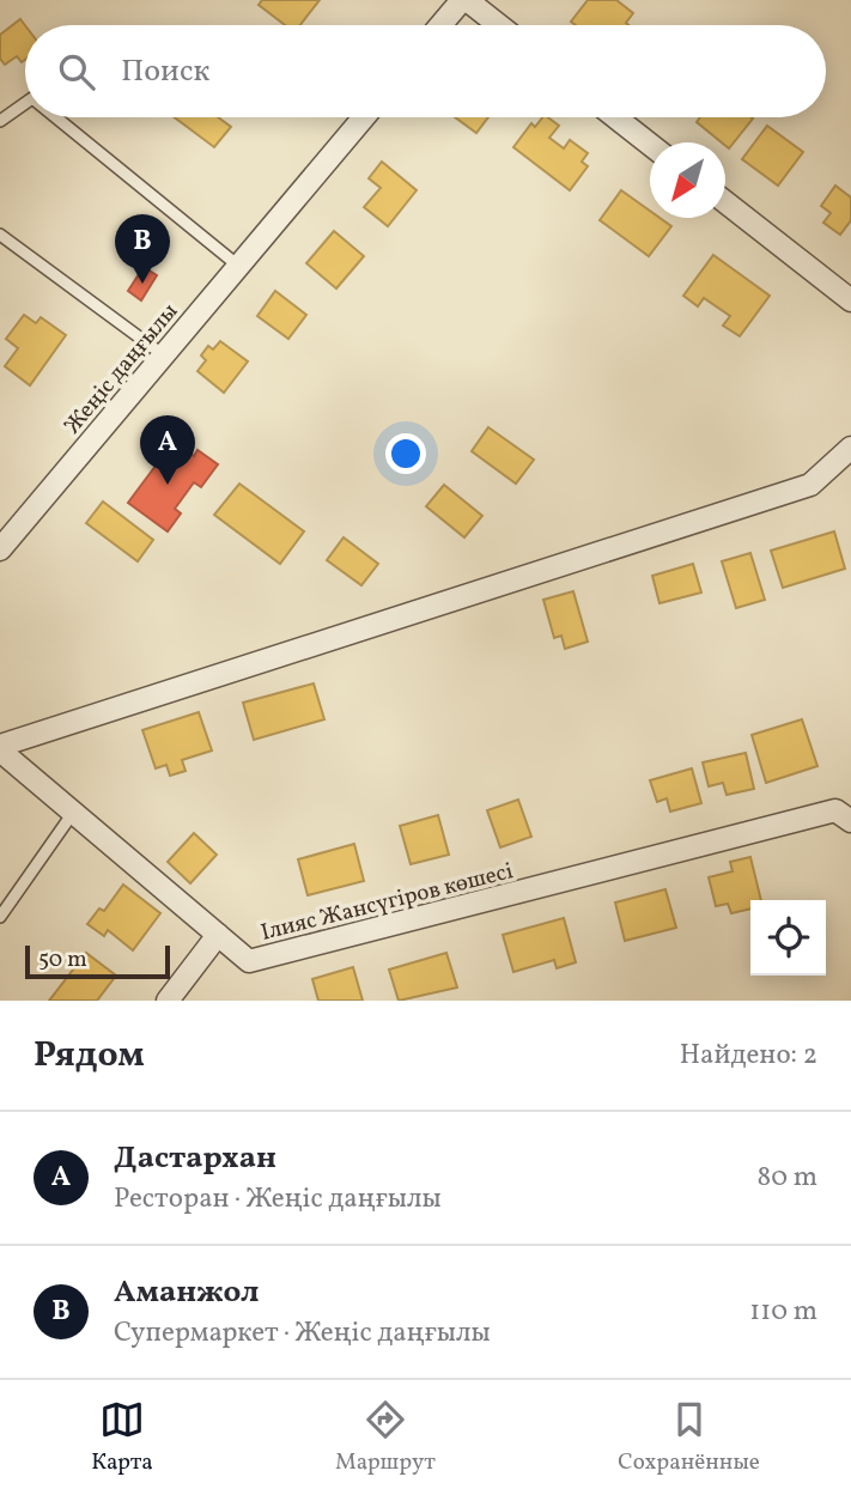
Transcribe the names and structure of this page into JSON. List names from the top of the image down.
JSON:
{
  "streets": {
    "street": ["Жеңіс даңғылы", "Ілияс Жансүгіров көшесі"]
  },
  "scale_bar": "50 m",
  "north": "bottom left",
  "page": {
    "search": "Поиск",
    "pins": ["B", "A"],
    "scale": "50 m",
    "heading": ["Рядом", "Найдено: 2"],
    "list": [
      {
        "mark": "A",
        "name": "Дастархан",
        "note": "Ресторан · Жеңіс даңғылы",
        "value": "80 m"
      },
      {
        "mark": "B",
        "name": "Аманжол",
        "note": "Супермаркет · Жеңіс даңғылы",
        "value": "110 m"
      }
    ],
    "nav": ["Карта", "Маршрут", "Сохранённые"]
  }
}
